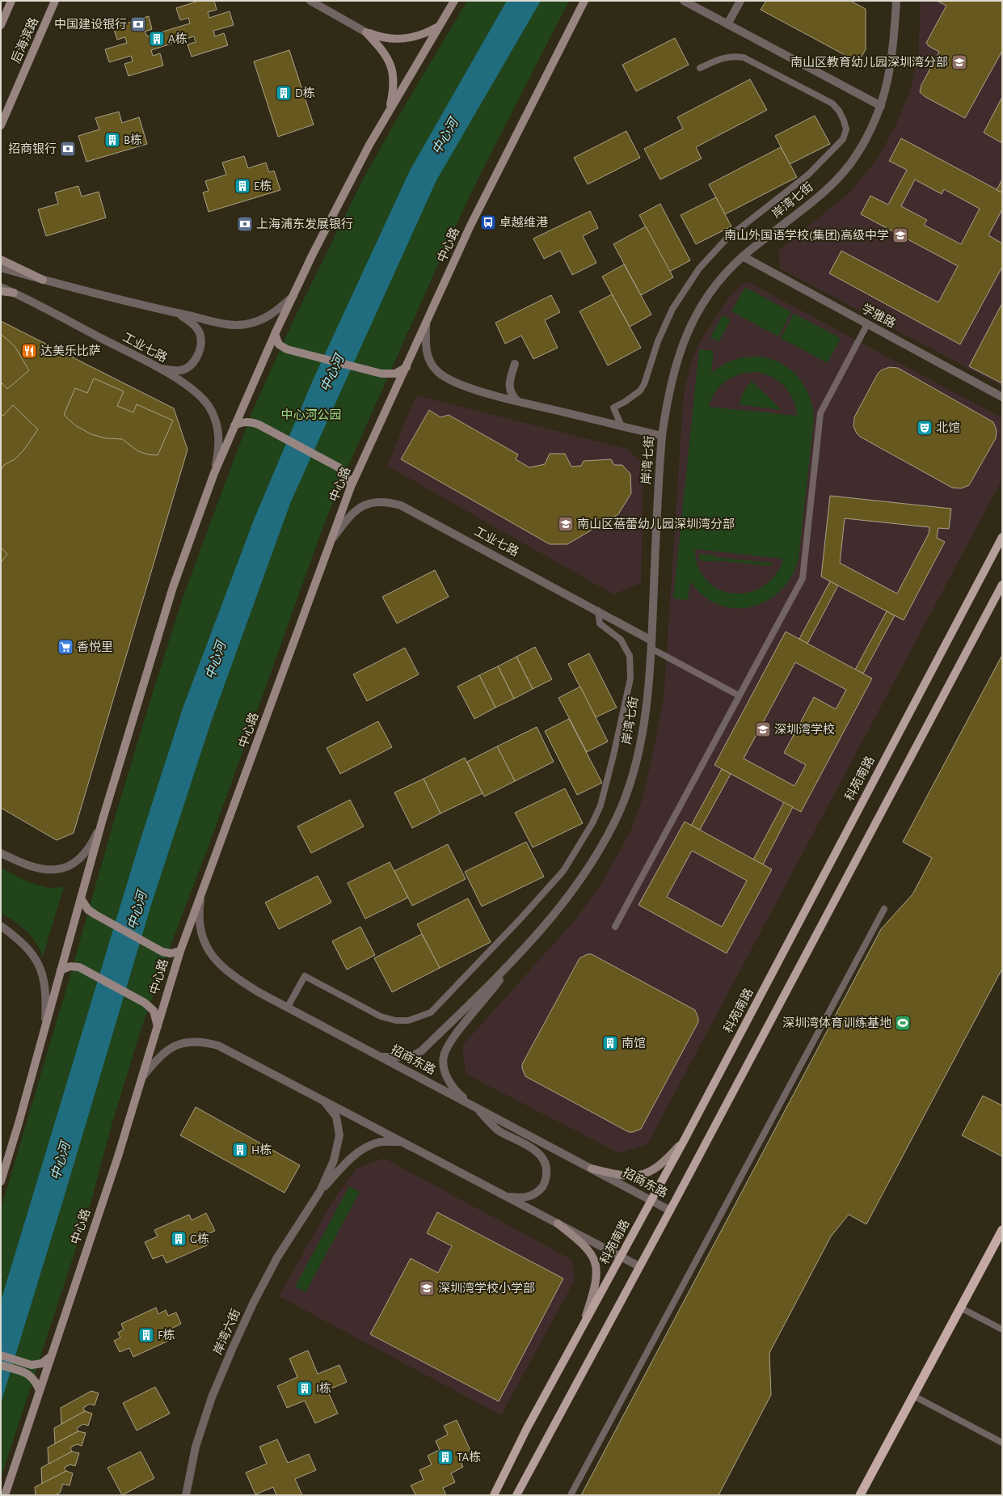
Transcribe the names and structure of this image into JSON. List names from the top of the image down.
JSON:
{
  "streets": {
    "main road": ["后海滨路", "中心路", "科苑南路"],
    "street": [
      "岸湾七街",
      "学雅路",
      "工业七路",
      "招商东路",
      "岸湾六街"
    ]
  },
  "crossings": [
    ["岸湾七街", "学雅路"],
    ["岸湾七街", "工业七路"],
    ["中心路", "工业七路"],
    ["中心路", "招商东路"],
    ["科苑南路", "招商东路"]
  ],
  "water": ["中心河"],
  "parks": ["中心河公园"],
  "places": {
    "bank": ["中国建设银行", "招商银行", "上海浦东发展银行"],
    "building": [
      "A栋",
      "D栋",
      "B栋",
      "E栋",
      "南馆",
      "H栋",
      "G栋",
      "F栋",
      "I栋",
      "TA栋"
    ],
    "school or university": [
      "南山区教育幼儿园深圳湾分部",
      "南山外国语学校(集团)高级中学",
      "南山区蓓蕾幼儿园深圳湾分部",
      "深圳湾学校",
      "深圳湾学校小学部"
    ],
    "bus stop": ["卓越维港"],
    "restaurant": ["达美乐比萨"],
    "theatre": ["北馆"],
    "supermarket": ["香悦里"],
    "sports": ["深圳湾体育训练基地"]
  }
}
